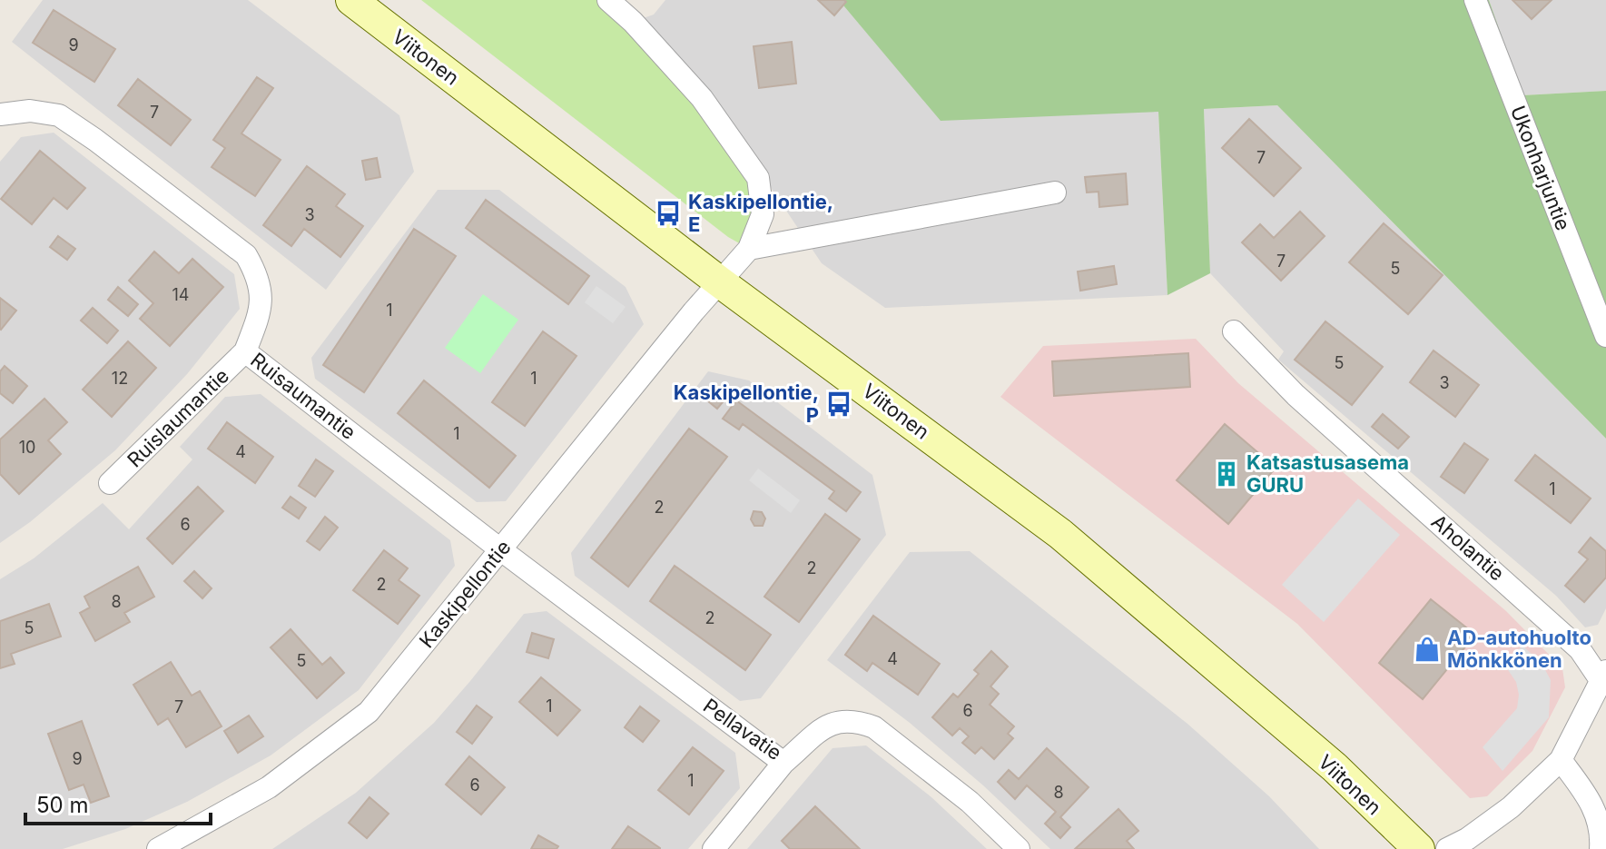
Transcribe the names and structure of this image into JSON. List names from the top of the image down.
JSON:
{
  "streets": {
    "main road": ["Viitonen"],
    "street": [
      "Ukonharjuntie",
      "Ruisaumantie",
      "Ruislaumantie",
      "Aholantie",
      "Kaskipellontie",
      "Pellavatie"
    ]
  },
  "crossings": [
    ["Viitonen", "Kaskipellontie"],
    ["Ruisaumantie", "Ruislaumantie"],
    ["Ruisaumantie", "Kaskipellontie"],
    ["Ruisaumantie", "Pellavatie"],
    ["Kaskipellontie", "Pellavatie"]
  ],
  "places": {
    "bus stop": ["Kaskipellontie, E", "Kaskipellontie, P"],
    "building": ["Katsastusasema GURU"],
    "shop": ["AD-autohuolto Mönkkönen"]
  },
  "house_numbers": [
    "9",
    "7",
    "7",
    "3",
    "7",
    "5",
    "14",
    "1",
    "5",
    "12",
    "1",
    "3",
    "1",
    "10",
    "4",
    "1",
    "2",
    "6",
    "2",
    "2",
    "8",
    "2",
    "5",
    "4",
    "5",
    "1",
    "7",
    "6",
    "9",
    "1",
    "6",
    "8"
  ],
  "scale_bar": "50 m"
}
